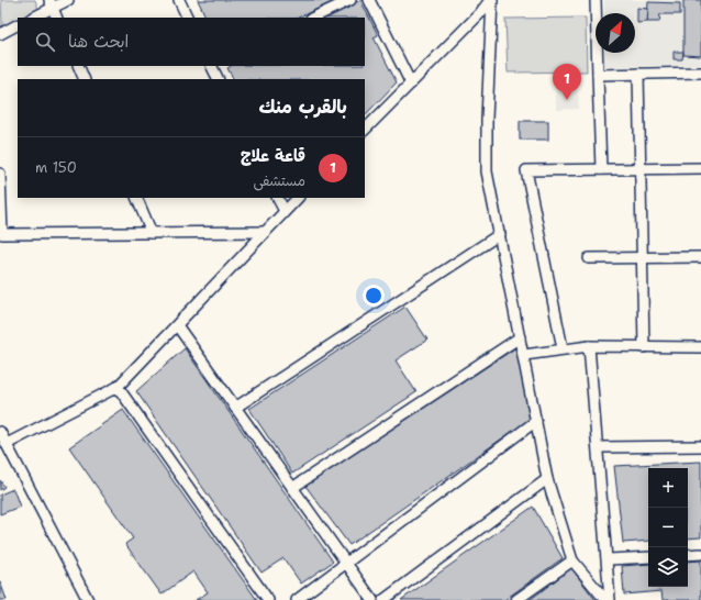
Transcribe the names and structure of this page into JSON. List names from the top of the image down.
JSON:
{
  "north": "top right",
  "page": {
    "search": "ابحث هنا",
    "pins": "1",
    "heading": "بالقرب منك",
    "list": [
      {
        "mark": "1",
        "name": "قاعة علاج",
        "note": "مستشفى",
        "value": "150 m"
      }
    ],
    "map_buttons": ["+", "−"]
  }
}
